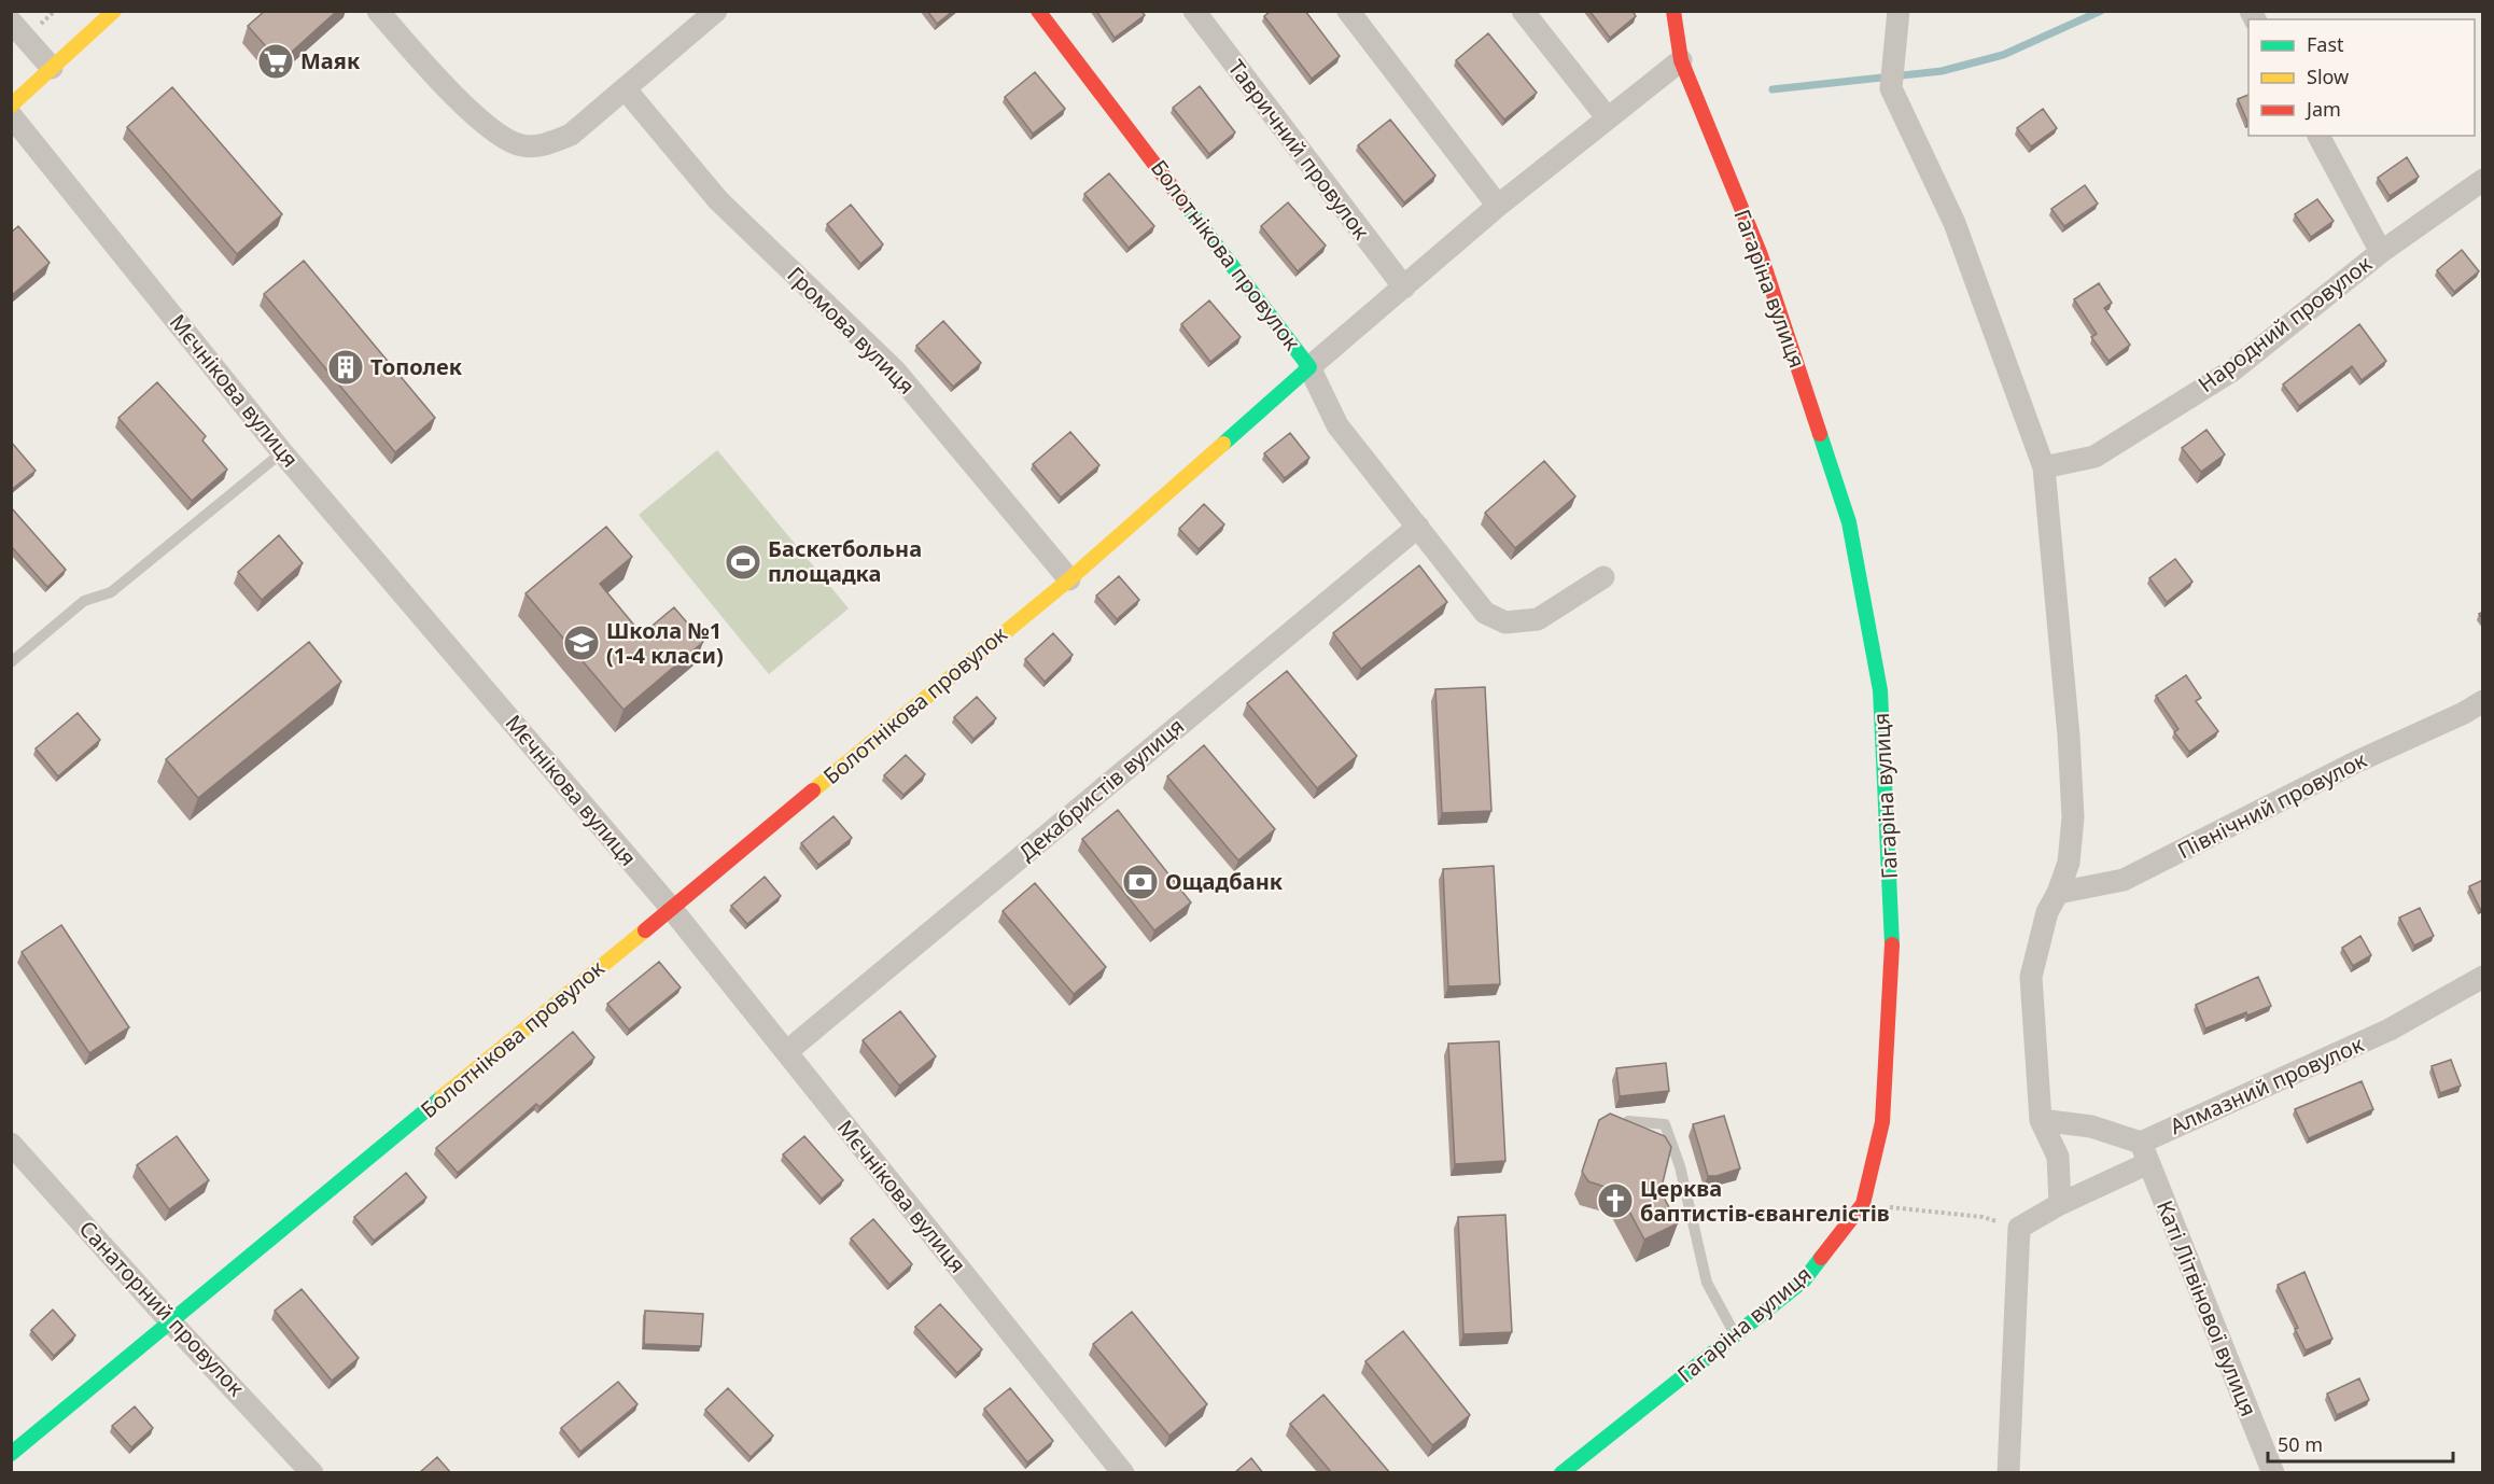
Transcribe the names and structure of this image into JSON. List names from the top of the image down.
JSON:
{
  "streets": {
    "street": [
      "Тавричний провулок",
      "Болотнікова провулок",
      "Гагаріна вулиця",
      "Народний провулок",
      "Громова вулиця",
      "Мєчнікова вулиця",
      "Декабристів вулиця",
      "Північний провулок",
      "Алмазний провулок",
      "Санаторний провулок",
      "Каті Літвінової вулиця"
    ]
  },
  "crossings": [
    ["Болотнікова провулок", "Громова вулиця"],
    ["Болотнікова провулок", "Мєчнікова вулиця"],
    ["Болотнікова провулок", "Санаторний провулок"],
    ["Мєчнікова вулиця", "Декабристів вулиця"],
    ["Алмазний провулок", "Каті Літвінової вулиця"]
  ],
  "places": {
    "supermarket": ["Маяк"],
    "building": ["Тополек"],
    "sports": ["Баскетбольна площадка"],
    "school or university": ["Школа №1 (1-4 класи)"],
    "bank": ["Ощадбанк"],
    "church": ["Церква баптистів-євангелістів"]
  },
  "legend": ["Fast", "Slow", "Jam"],
  "scale_bar": "50 m"
}
